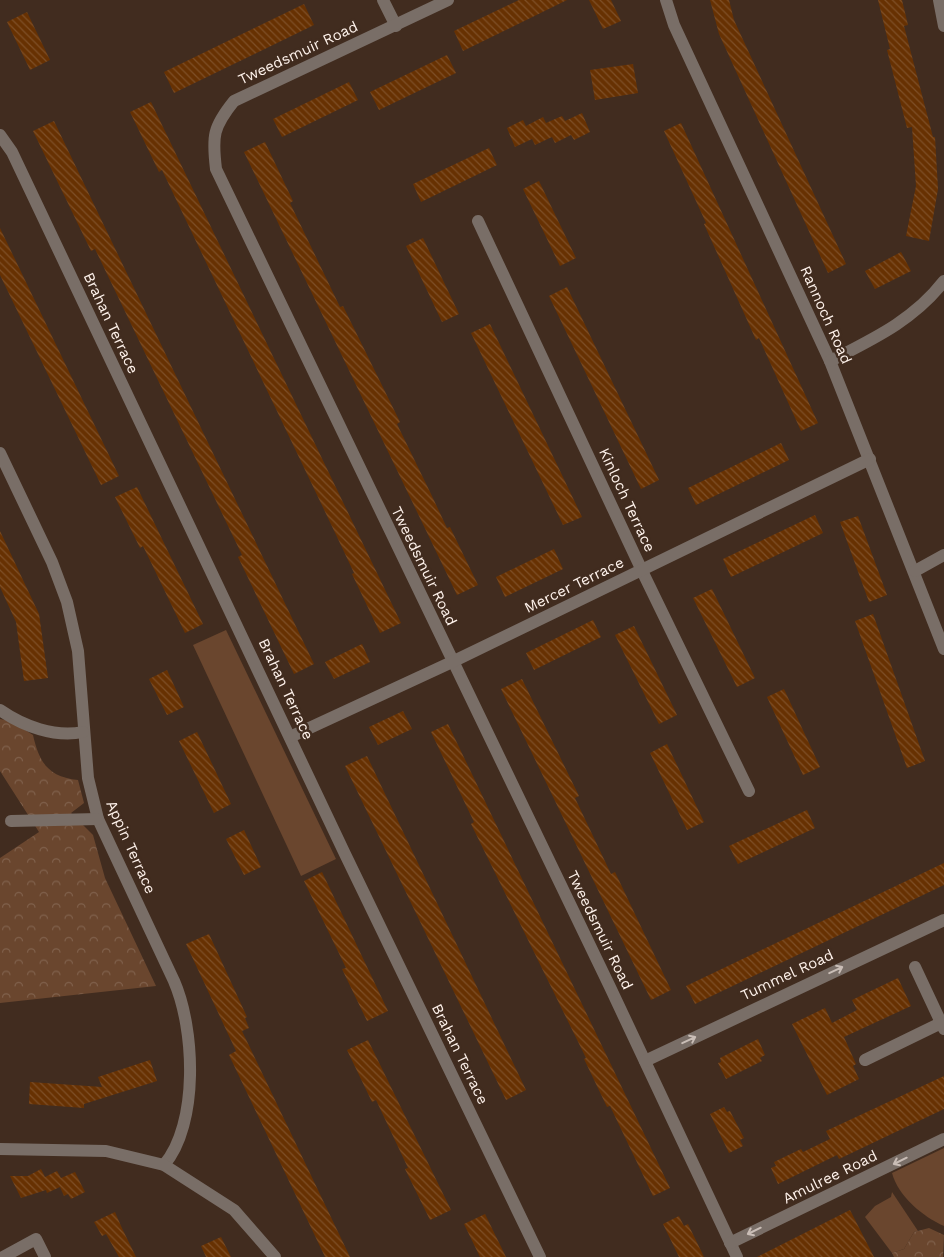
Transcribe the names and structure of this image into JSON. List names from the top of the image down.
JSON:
{
  "streets": {
    "street": [
      "Tweedsmuir Road",
      "Rannoch Road",
      "Brahan Terrace",
      "Kinloch Terrace",
      "Mercer Terrace",
      "Appin Terrace",
      "Tummel Road",
      "Amulree Road"
    ]
  },
  "crossings": [
    ["Tweedsmuir Road", "Mercer Terrace"],
    ["Tweedsmuir Road", "Tummel Road"],
    ["Tweedsmuir Road", "Amulree Road"],
    ["Rannoch Road", "Mercer Terrace"],
    ["Brahan Terrace", "Mercer Terrace"],
    ["Kinloch Terrace", "Mercer Terrace"]
  ],
  "one_way": ["Tummel Road", "Amulree Road"]
}
